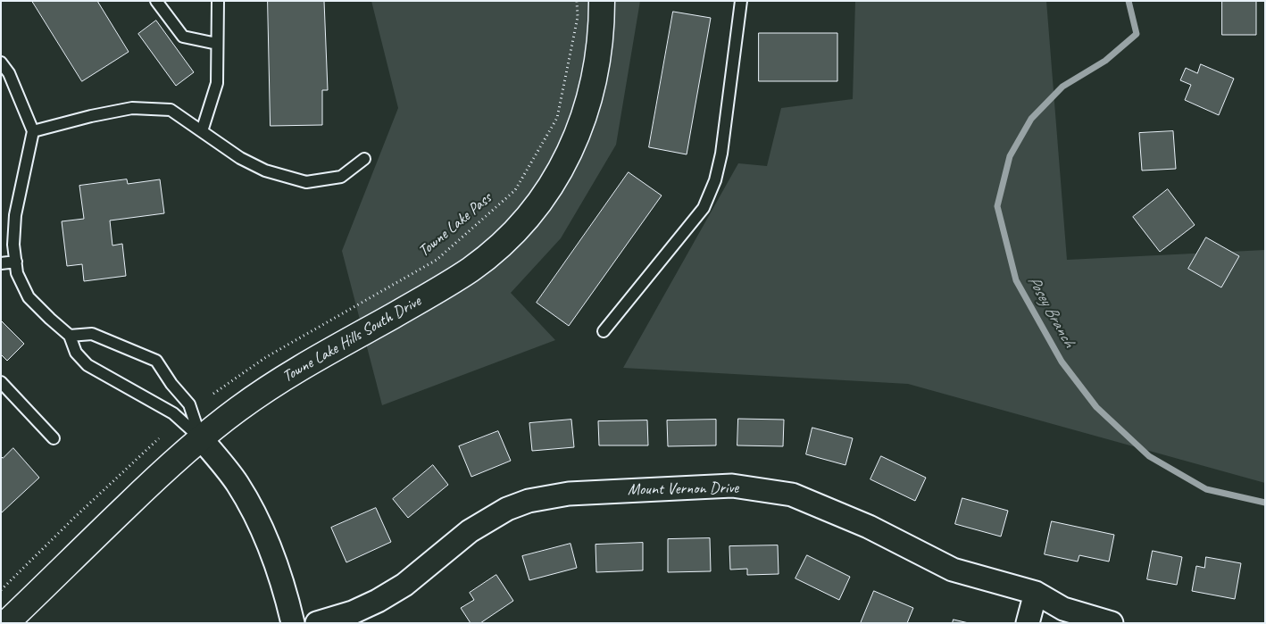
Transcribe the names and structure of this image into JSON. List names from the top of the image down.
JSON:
{
  "streets": {
    "street": ["Towne Lake Hills South Drive", "Mount Vernon Drive"],
    "path": ["Towne Lake Pass"]
  },
  "water": ["Posey Branch"]
}
